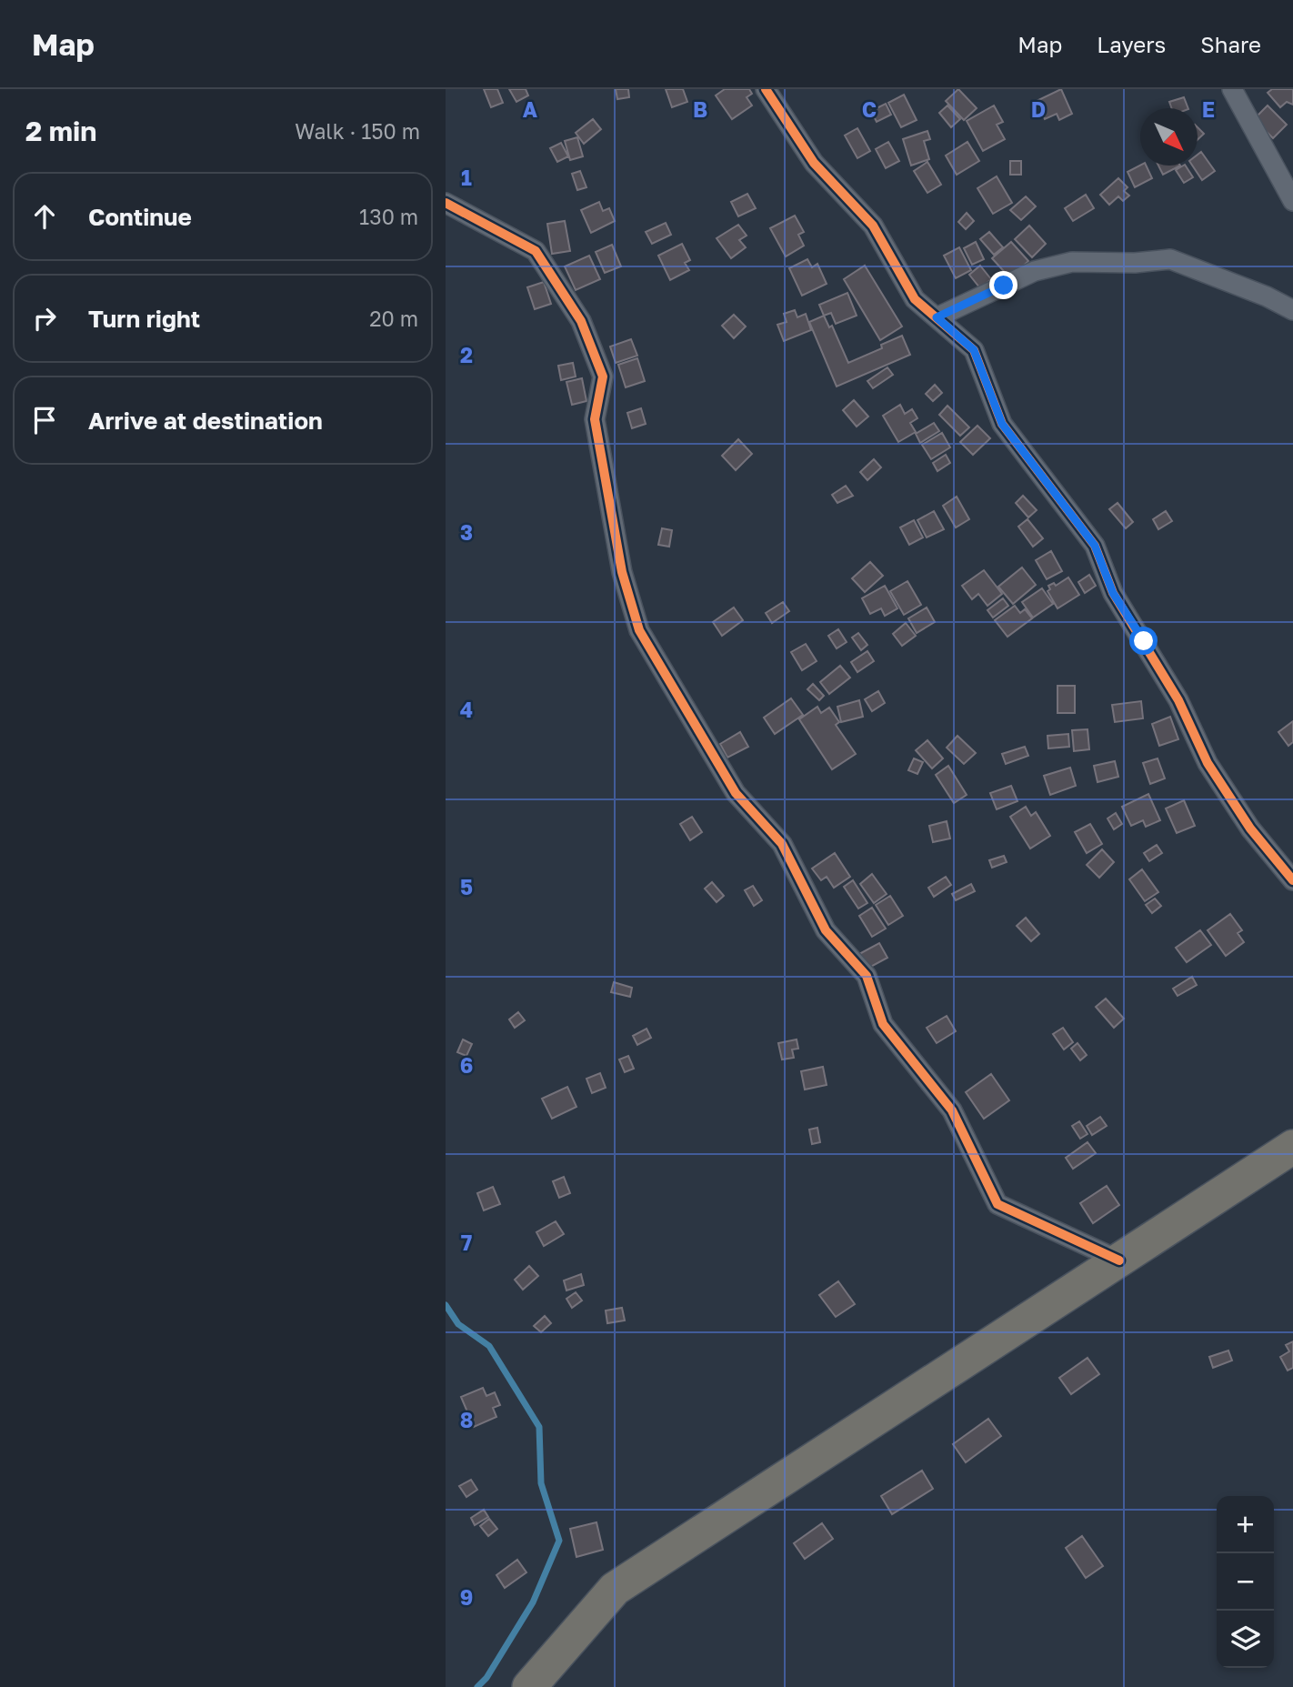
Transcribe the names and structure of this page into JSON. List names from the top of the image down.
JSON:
{
  "north": "bottom right",
  "page": {
    "header": "Map",
    "nav": ["Map", "Layers", "Share"],
    "heading": ["2 min", "Walk · 150 m"],
    "list": [
      ["Continue", "130 m"],
      ["Turn right", "20 m"],
      "Arrive at destination"
    ],
    "map_buttons": ["+", "−"]
  },
  "grid": {
    "columns": [
      "A",
      "B",
      "C",
      "D",
      "E"
    ],
    "rows": [
      "1",
      "2",
      "3",
      "4",
      "5",
      "6",
      "7",
      "8",
      "9"
    ]
  }
}
